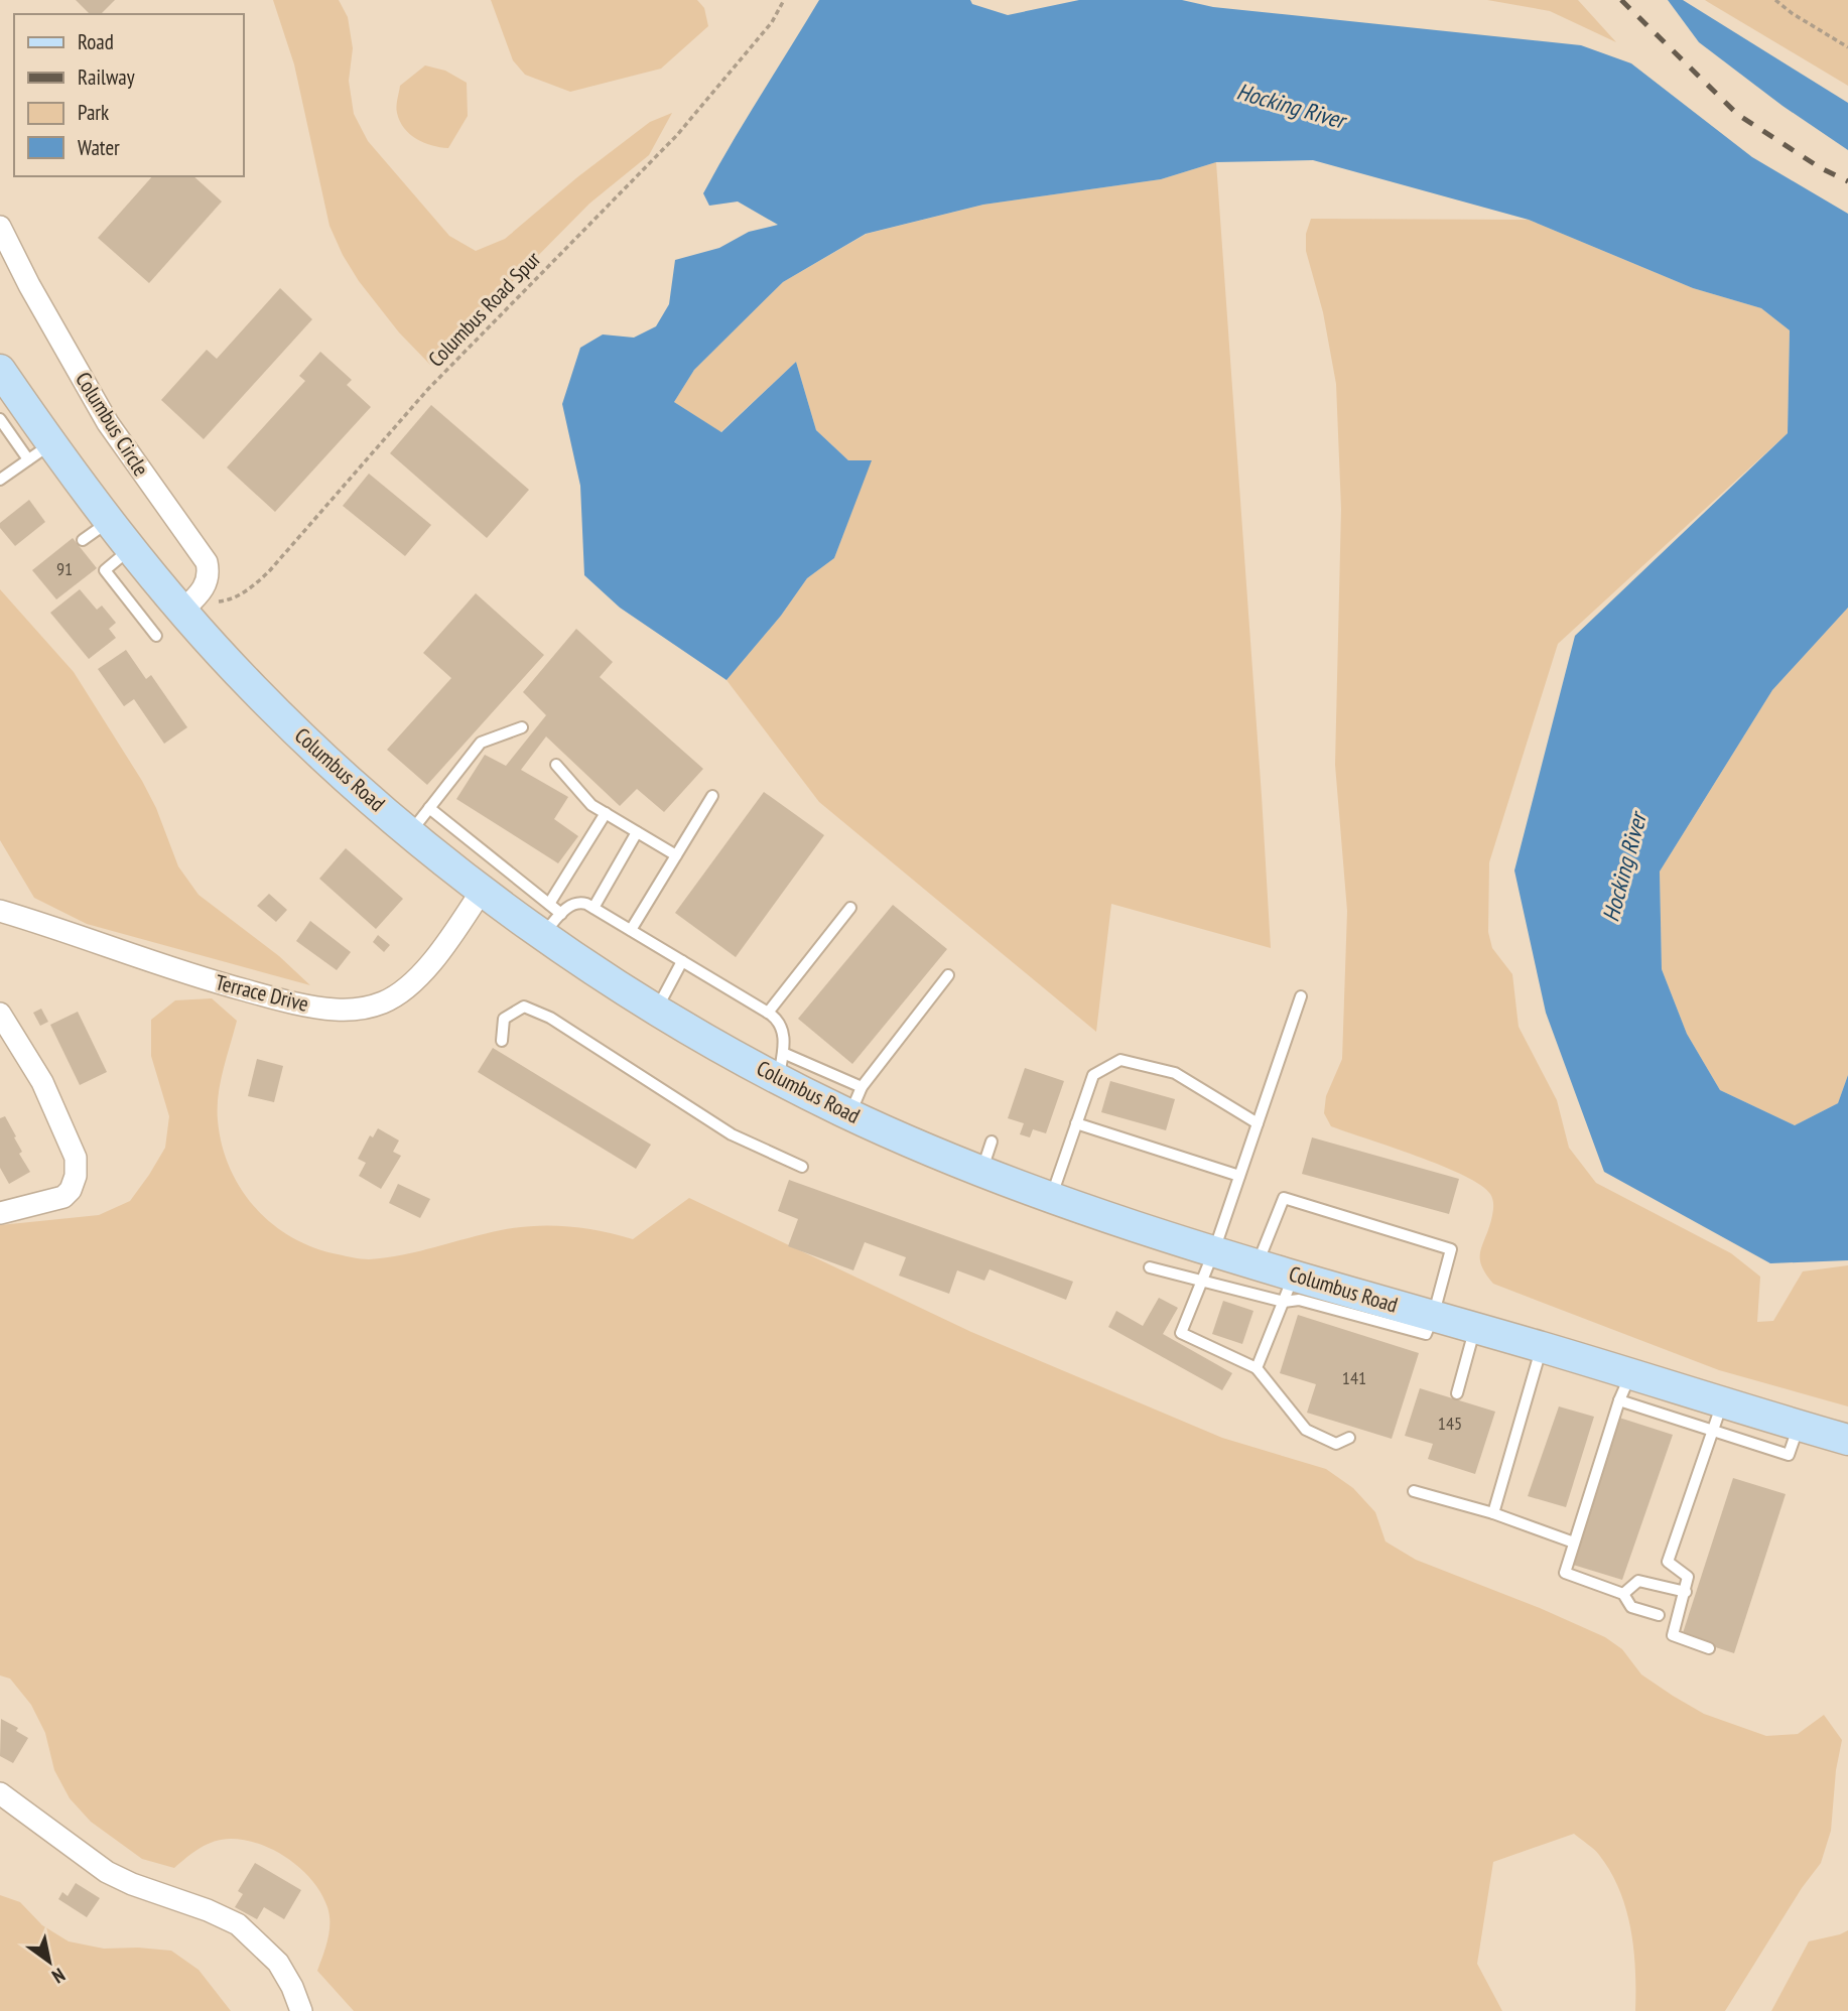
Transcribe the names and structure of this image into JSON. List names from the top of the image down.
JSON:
{
  "streets": {
    "main road": ["Columbus Road"],
    "street": ["Columbus Circle", "Terrace Drive"],
    "path": ["Columbus Road Spur"]
  },
  "crossings": [
    ["Columbus Road Spur", "Columbus Circle"],
    ["Columbus Road Spur", "Columbus Road"],
    ["Columbus Circle", "Columbus Road"],
    ["Columbus Road", "Terrace Drive"]
  ],
  "water": ["Hocking River"],
  "house_numbers": ["91", "141", "145"],
  "legend": [
    "Road",
    "Railway",
    "Park",
    "Water"
  ],
  "north": "bottom right"
}
